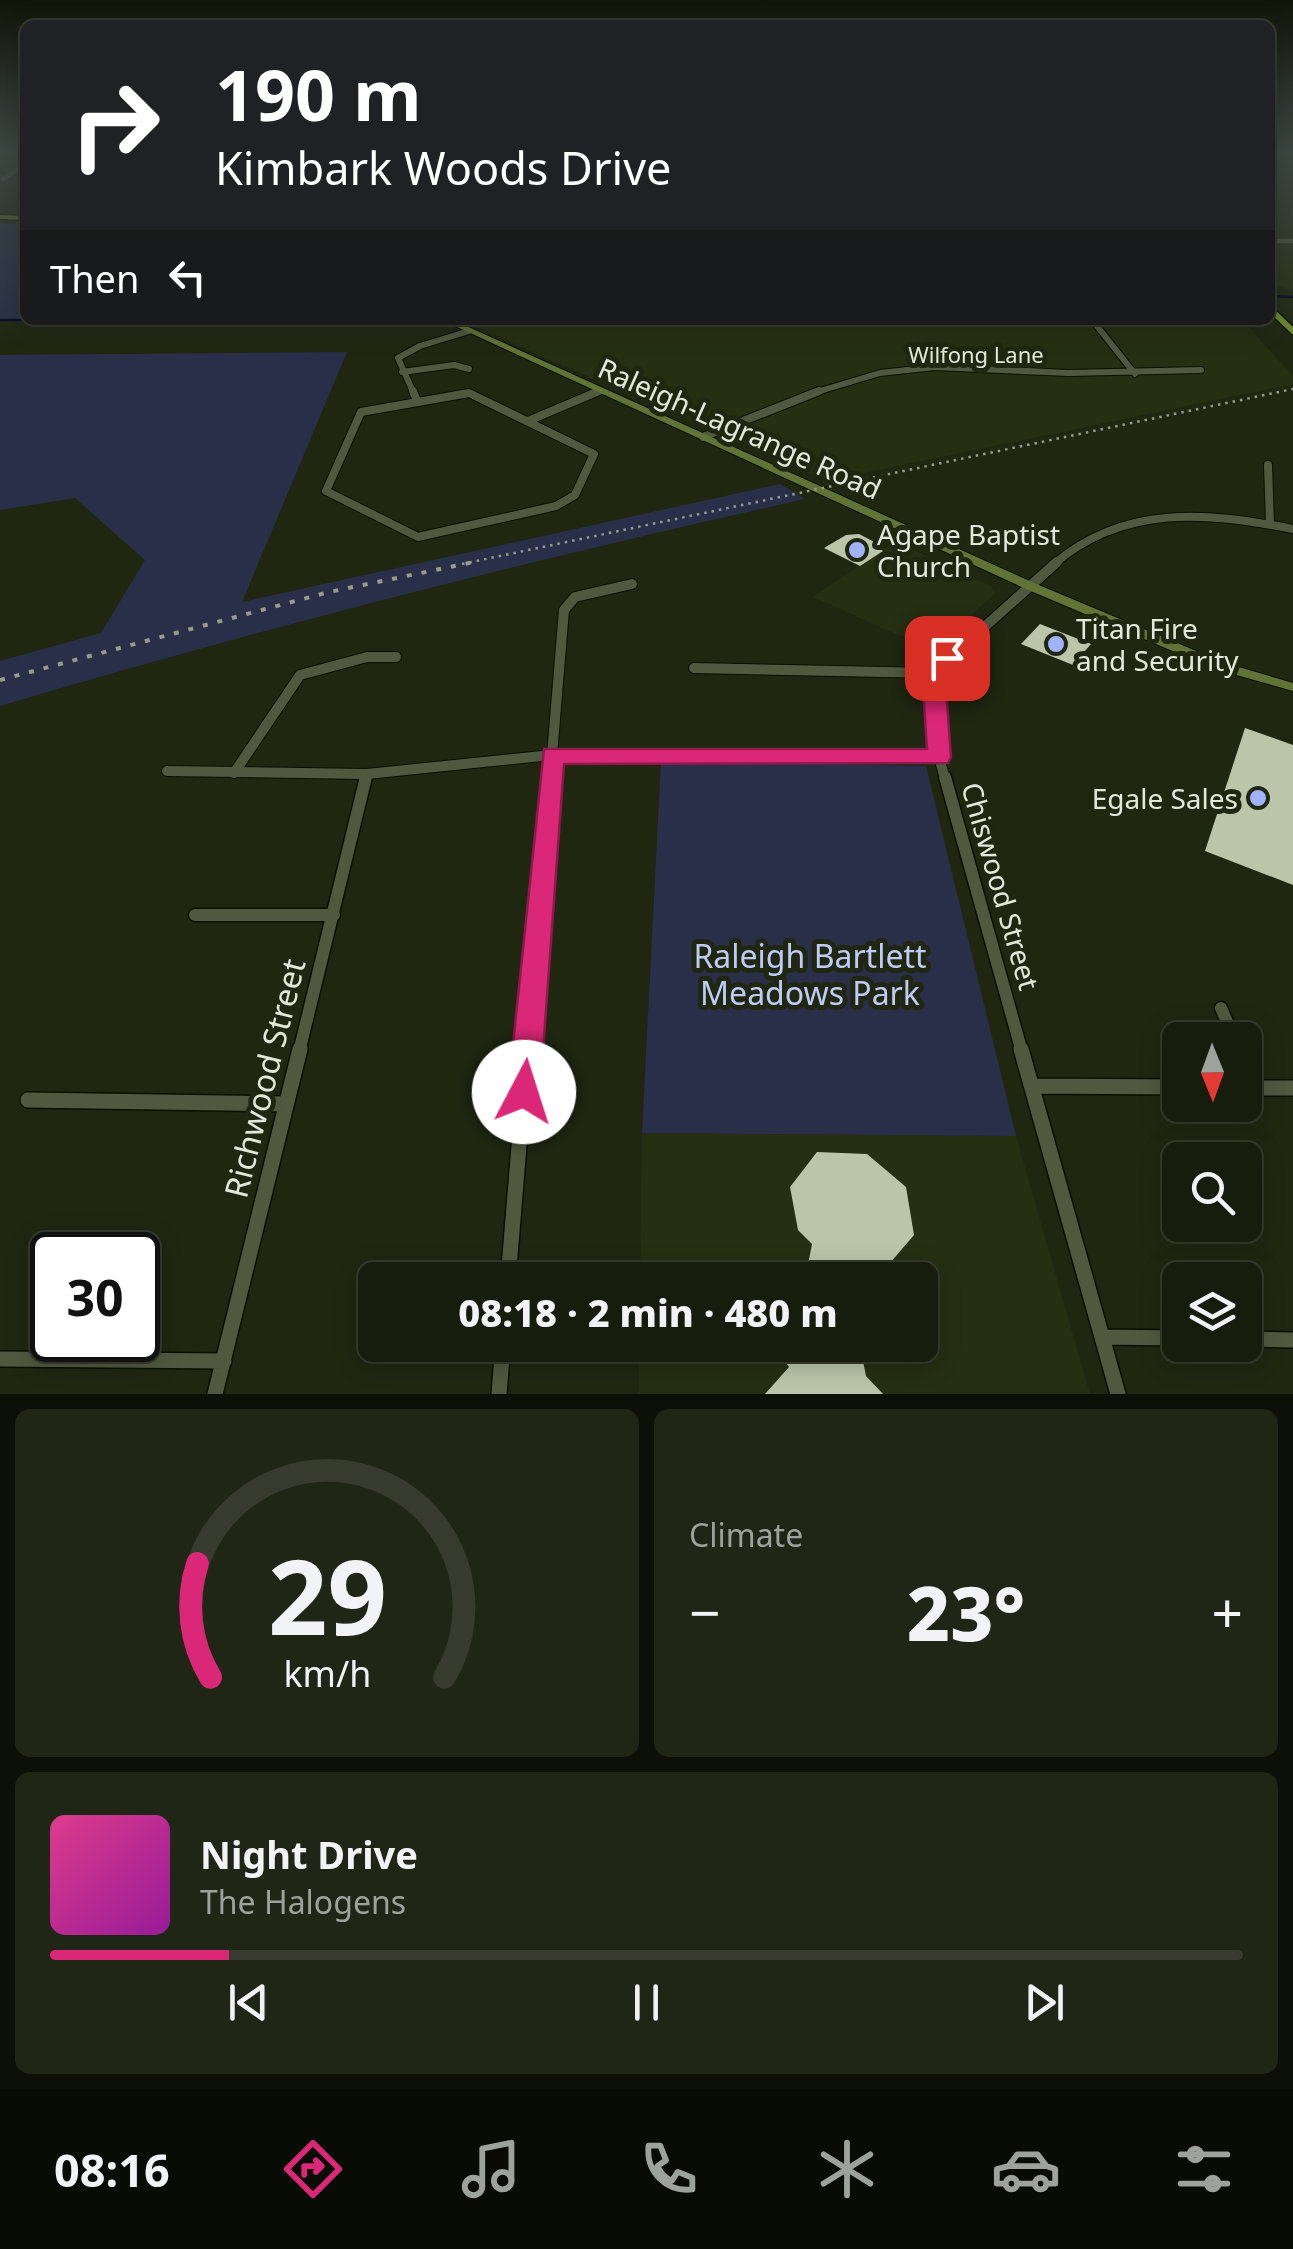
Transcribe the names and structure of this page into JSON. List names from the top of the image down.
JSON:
{
  "streets": {
    "main road": ["Raleigh-Lagrange Road"],
    "street": ["Wilfong Lane", "Chiswood Street", "Richwood Street"]
  },
  "crossings": [
    ["Wilfong Lane", "Raleigh-Lagrange Road"]
  ],
  "parks": ["Raleigh Bartlett Meadows Park"],
  "places": ["Agape Baptist Church", "Titan Fire and Security", "Egale Sales"],
  "north": "bottom",
  "page": {
    "turn": ["190 m", "Kimbark Woods Drive"],
    "then": "Then",
    "limit": "30",
    "trip": "08:18 · 2 min · 480 m",
    "tile": "Climate",
    "heat": ["−", "23°", "+"],
    "song": ["Night Drive", "The Halogens"],
    "tabs": "08:16",
    "gauge": ["29", "km/h"]
  }
}
